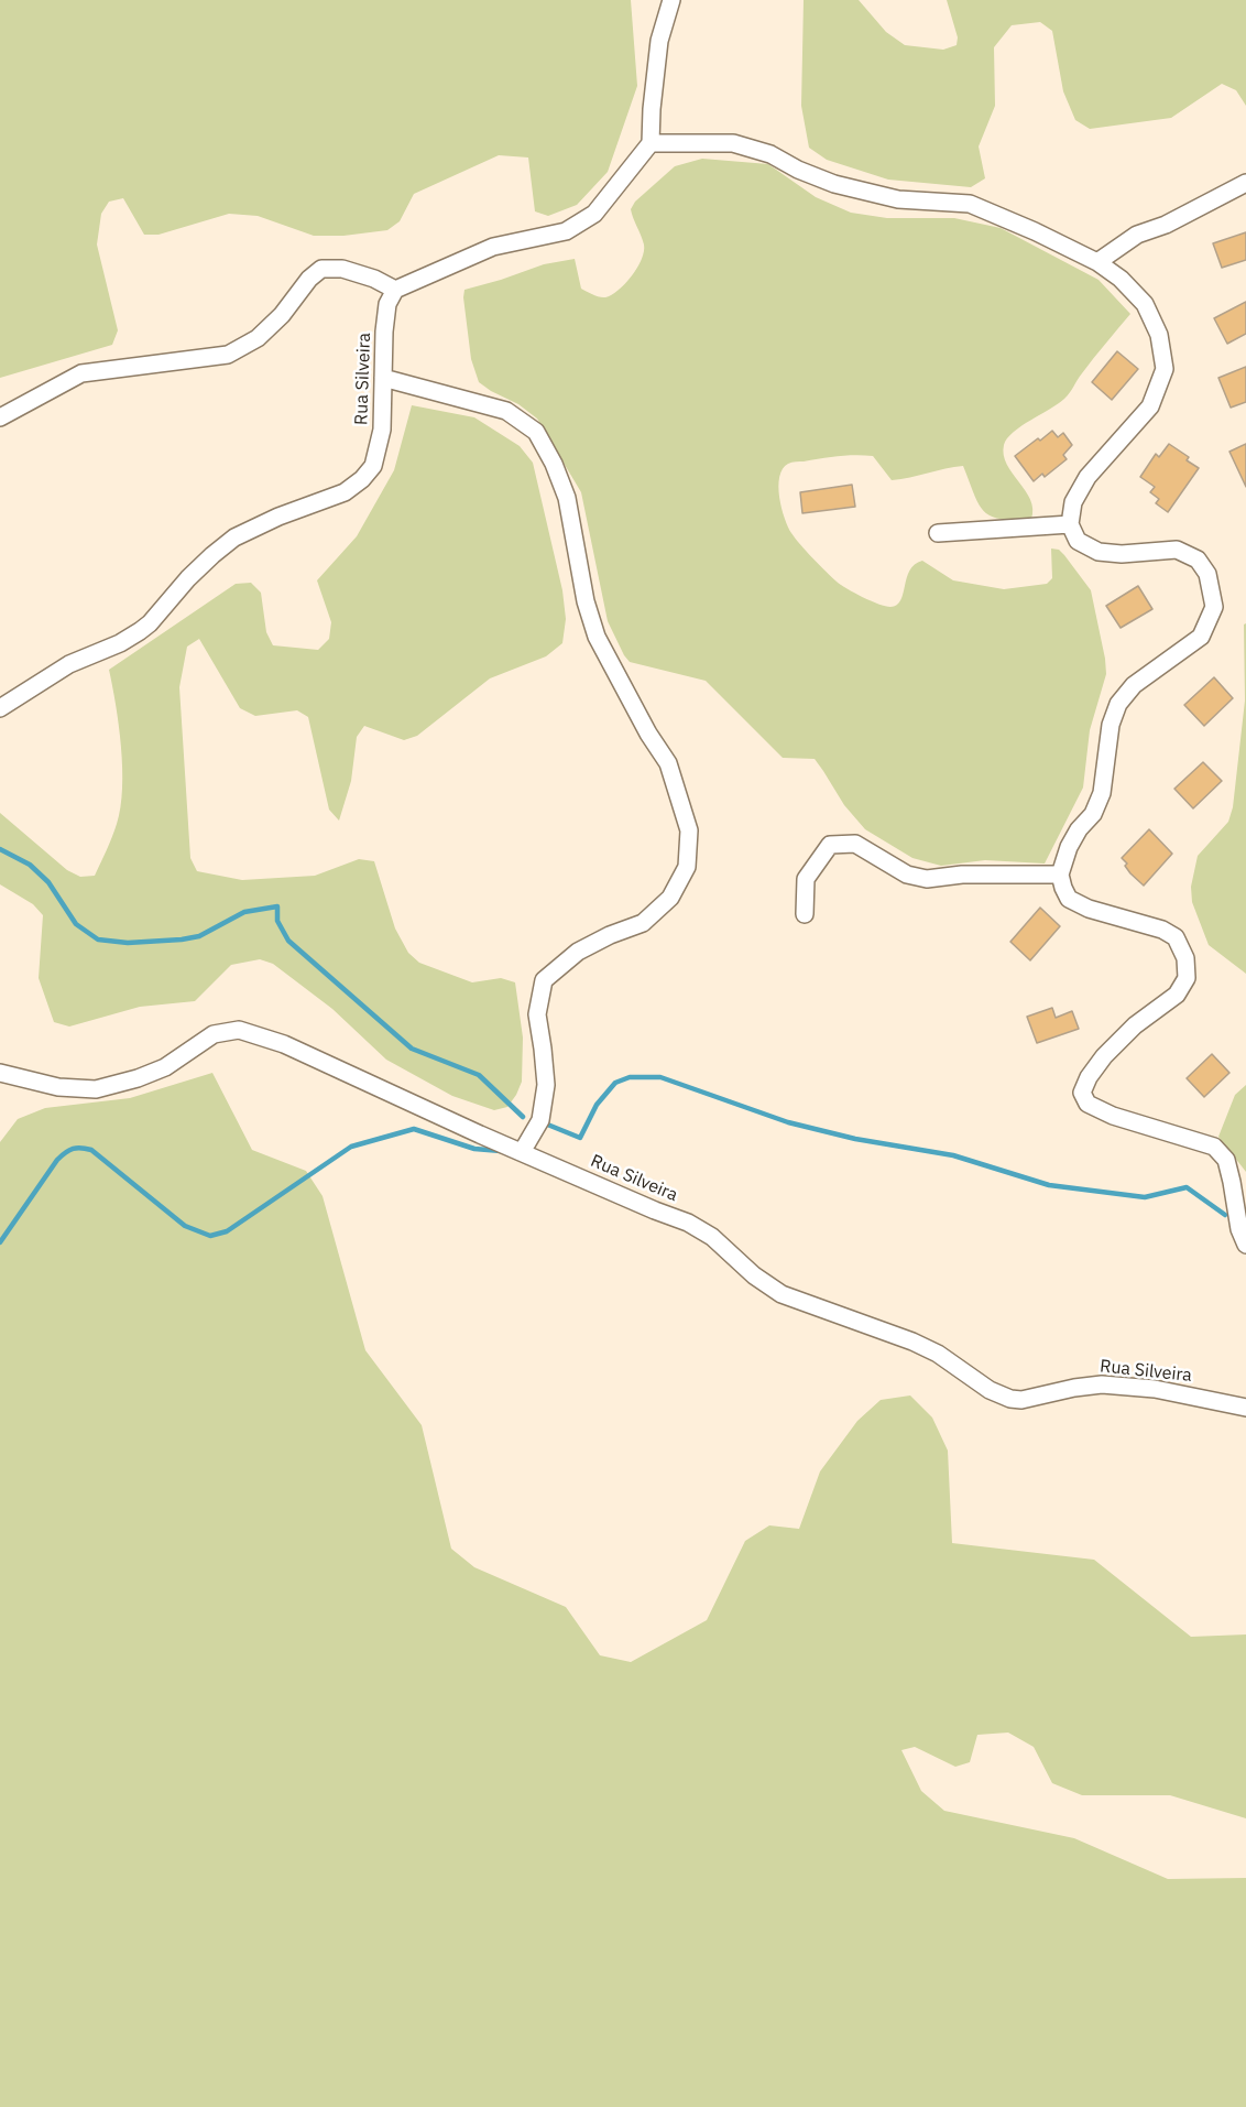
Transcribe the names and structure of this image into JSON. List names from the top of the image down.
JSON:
{
  "streets": {
    "street": ["Rua Silveira"]
  }
}
